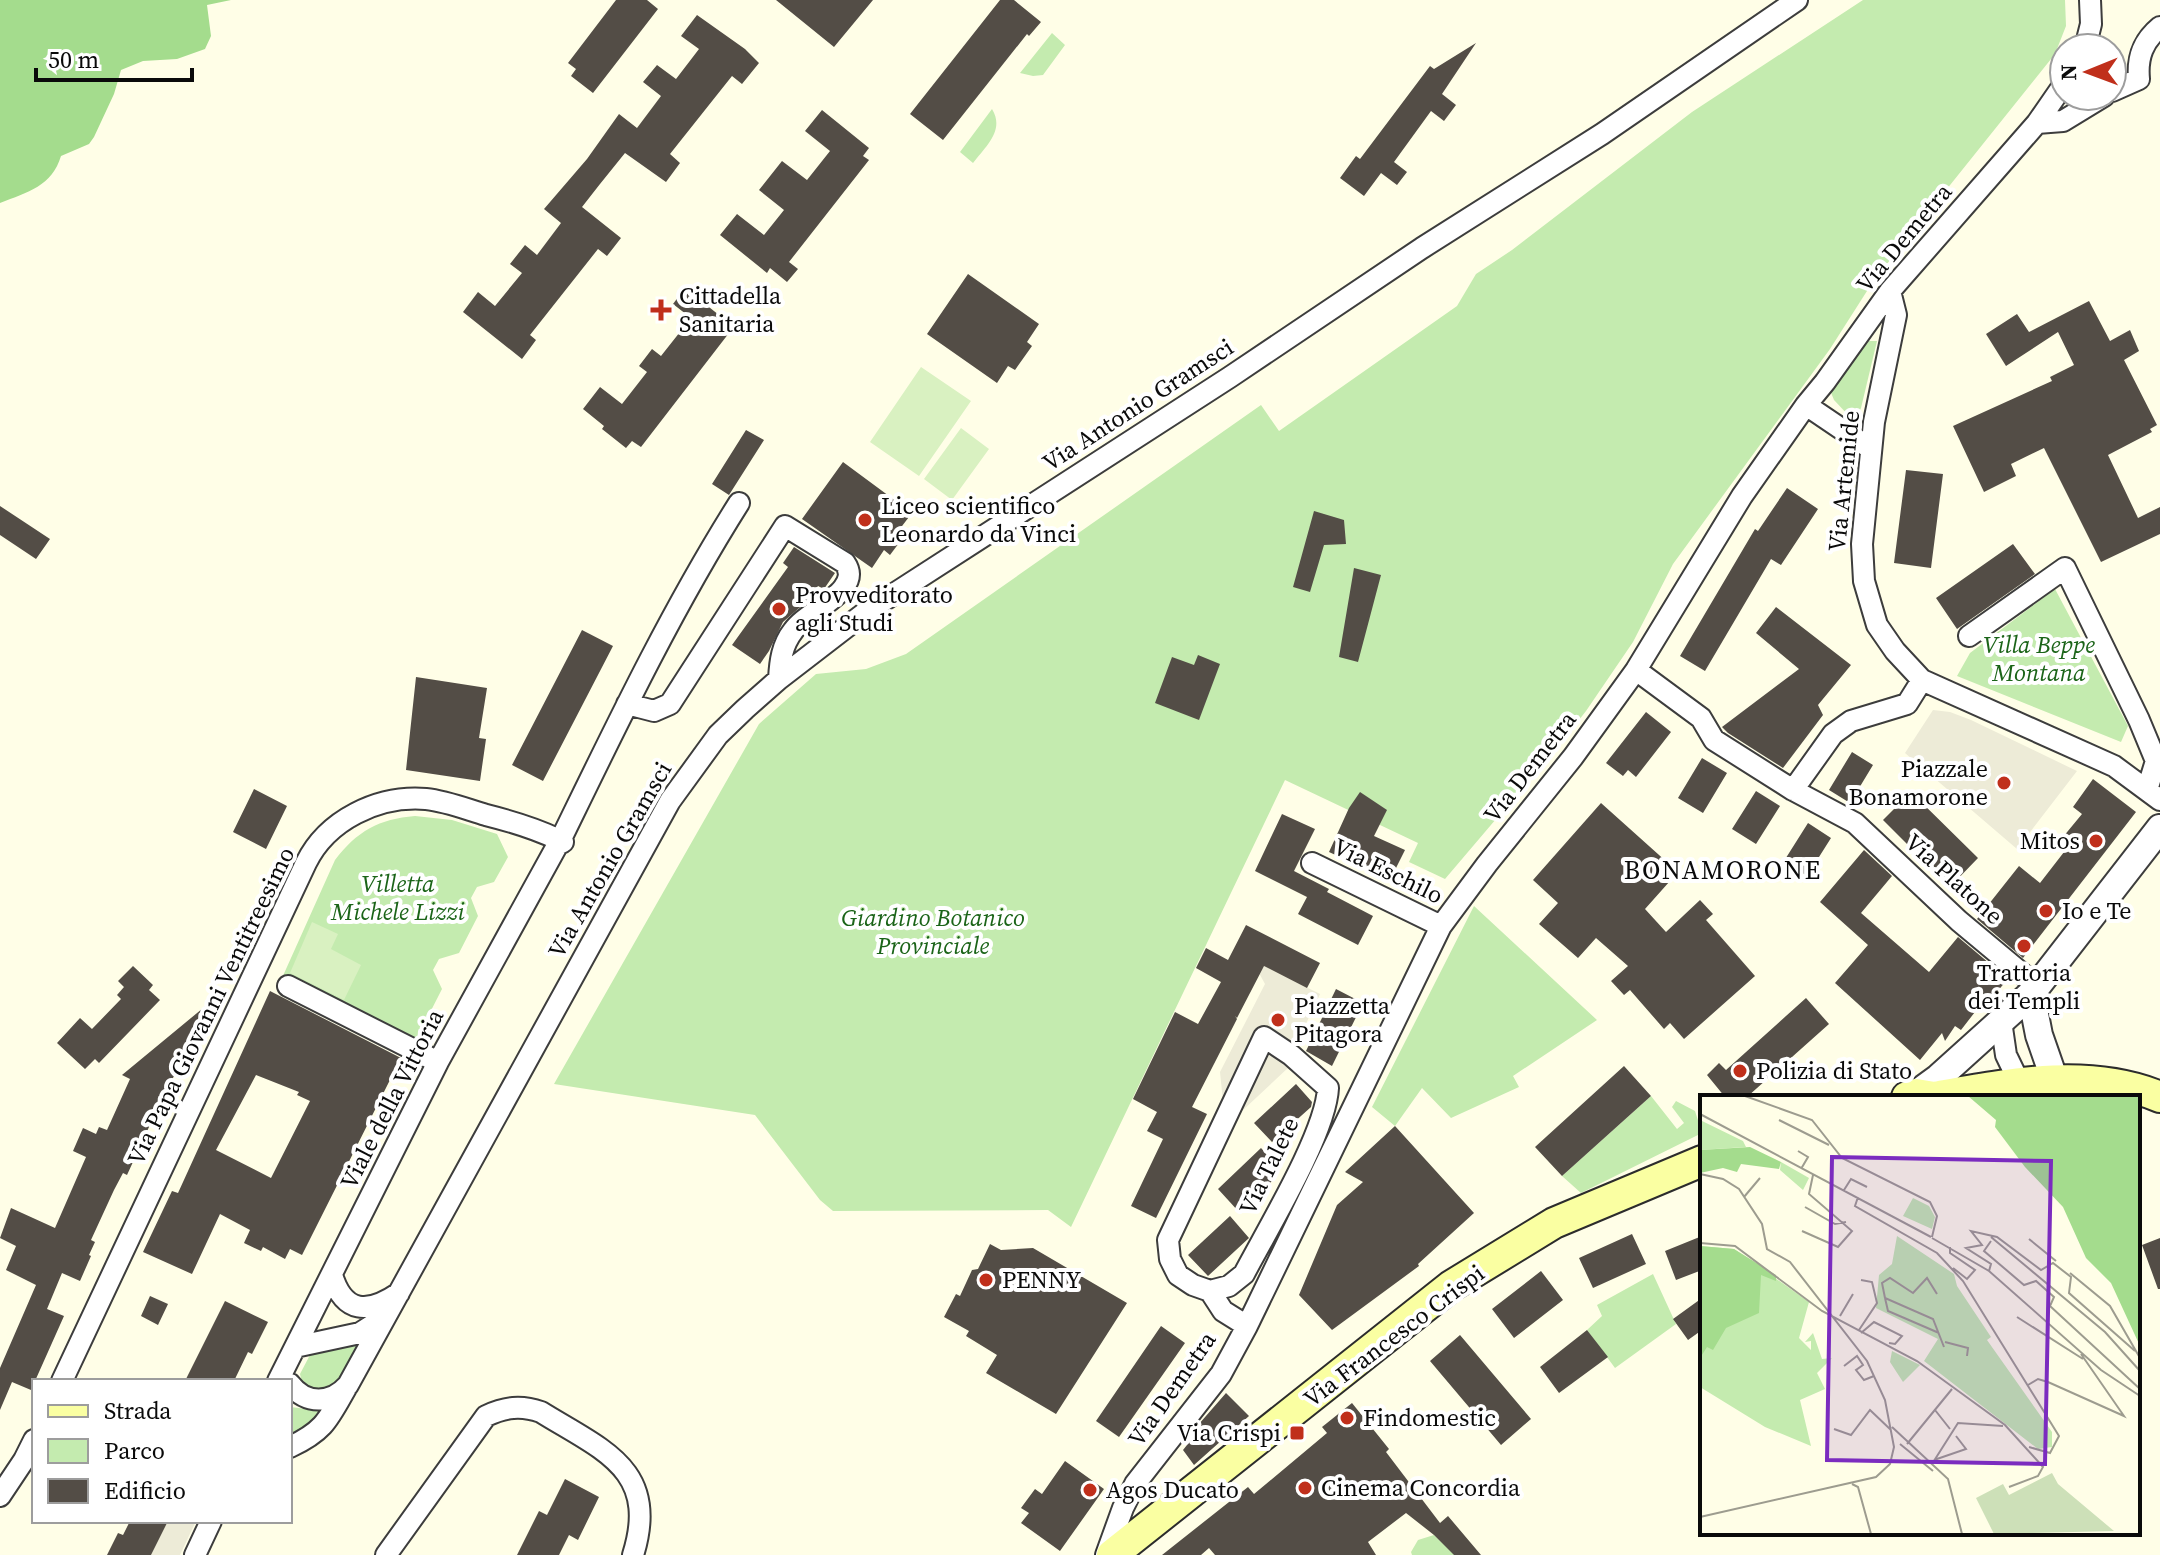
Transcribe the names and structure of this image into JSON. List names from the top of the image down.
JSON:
{
  "streets": {
    "main road": ["Via Francesco Crispi"],
    "street": [
      "Via Demetra",
      "Via Antonio Gramsci",
      "Via Artemide",
      "Via Eschilo",
      "Via Platone",
      "Via Papa Giovanni Ventitreesimo",
      "Viale della Vittoria",
      "Via Talete"
    ]
  },
  "crossings": [
    ["Via Demetra", "Via Artemide"],
    ["Via Demetra", "Via Eschilo"],
    ["Via Demetra", "Via Platone"],
    ["Via Papa Giovanni Ventitreesimo", "Viale della Vittoria"]
  ],
  "districts": ["BONAMORONE"],
  "parks": ["Villa Beppe Montana", "Villetta Michele Lizzi", "Giardino Botanico Provinciale"],
  "places": {
    "health": ["Cittadella Sanitaria"],
    "other": [
      "Liceo scientifico Leonardo da Vinci",
      "Provveditorato agli Studi",
      "Piazzale Bonamorone",
      "Mitos",
      "Io e Te",
      "Trattoria dei Templi",
      "Piazzetta Pitagora",
      "Polizia di Stato",
      "PENNY",
      "Findomestic",
      "Cinema Concordia",
      "Agos Ducato"
    ],
    "transit": ["Via Crispi"]
  },
  "legend": ["Strada", "Parco", "Edificio"],
  "scale_bar": "50 m",
  "north": "left"
}
